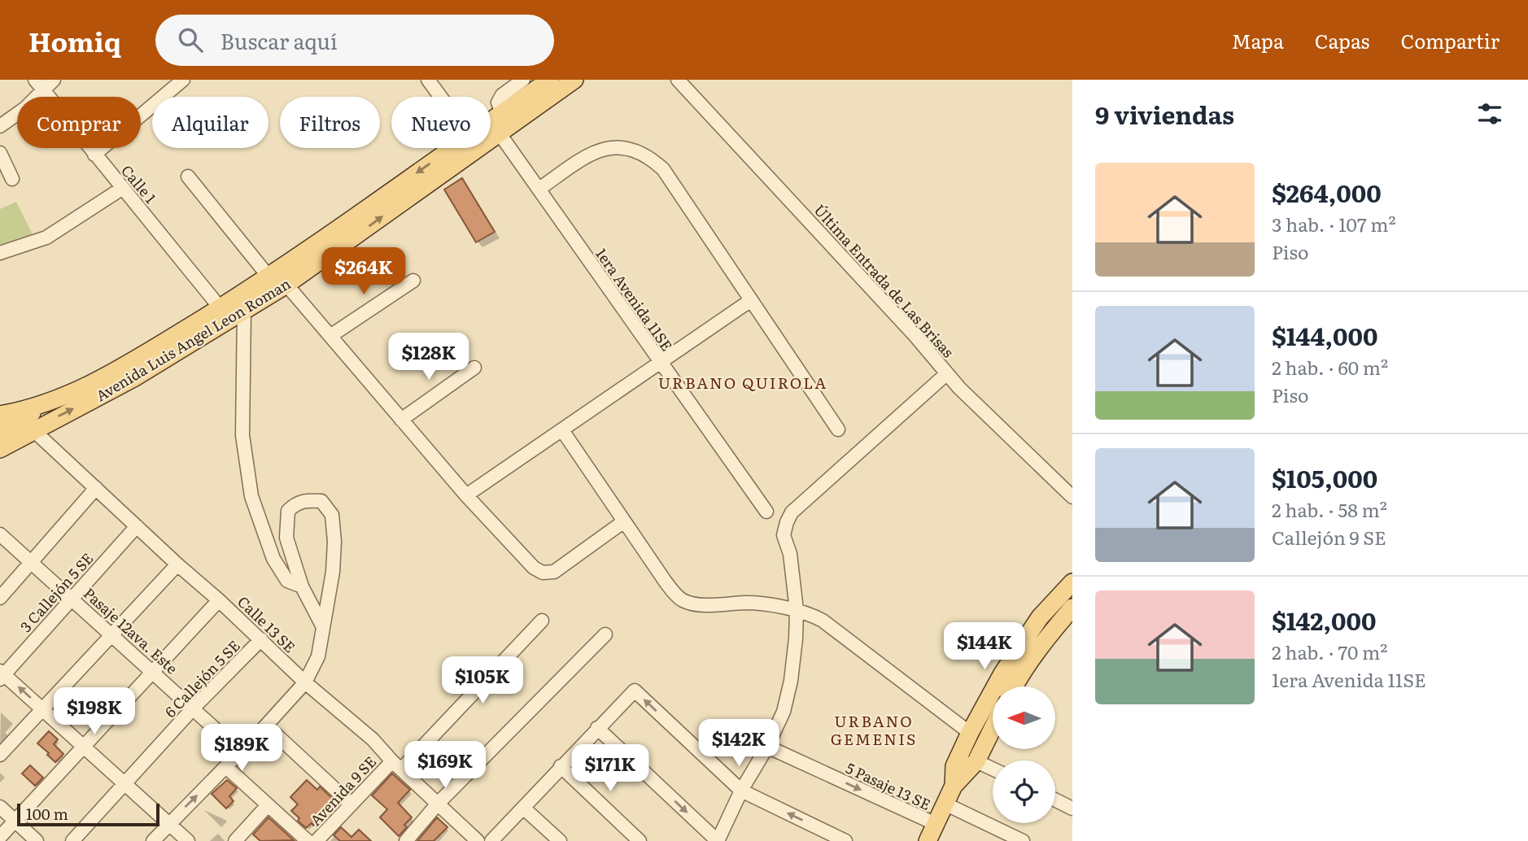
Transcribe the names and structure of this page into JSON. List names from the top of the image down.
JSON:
{
  "streets": {
    "main road": ["Avenida Luis Angel Leon Roman"],
    "street": [
      "Calle 1",
      "Última Entrada de Las Brisas",
      "1era Avenida 11SE",
      "3 Callejón 5 SE",
      "Calle 13 SE",
      "Pasaje 12ava. Este",
      "6 Callejón 5 SE",
      "5 Pasaje 13 SE",
      "Avenida 9 SE"
    ]
  },
  "crossings": [
    ["Calle 1", "Avenida Luis Angel Leon Roman"],
    ["1era Avenida 11SE", "Avenida Luis Angel Leon Roman"],
    ["Avenida Luis Angel Leon Roman", "Calle 13 SE"],
    ["3 Callejón 5 SE", "Calle 13 SE"],
    ["3 Callejón 5 SE", "Pasaje 12ava. Este"],
    ["Calle 13 SE", "6 Callejón 5 SE"],
    ["Calle 13 SE", "Avenida 9 SE"],
    ["Pasaje 12ava. Este", "6 Callejón 5 SE"]
  ],
  "districts": ["URBANO QUIROLA", "URBANO GEMENIS"],
  "scale_bar": "100 m",
  "north": "left",
  "page": {
    "header": "Homiq",
    "search": "Buscar aquí",
    "nav": ["Mapa", "Capas", "Compartir"],
    "heading": "9 viviendas",
    "chip": [
      "Comprar",
      "Alquilar",
      "Filtros",
      "Nuevo"
    ],
    "list": [
      {
        "name": "$264,000",
        "note": "3 hab. · 107 m² · Piso"
      },
      {
        "name": "$144,000",
        "note": "2 hab. · 60 m² · Piso"
      },
      {
        "name": "$105,000",
        "note": "2 hab. · 58 m² · Callejón 9 SE"
      },
      {
        "name": "$142,000",
        "note": "2 hab. · 70 m² · 1era Avenida 11SE"
      }
    ],
    "price": [
      "$264K",
      "$128K",
      "$144K",
      "$105K",
      "$198K",
      "$142K",
      "$189K",
      "$169K",
      "$171K"
    ],
    "scale": "100 m"
  }
}
